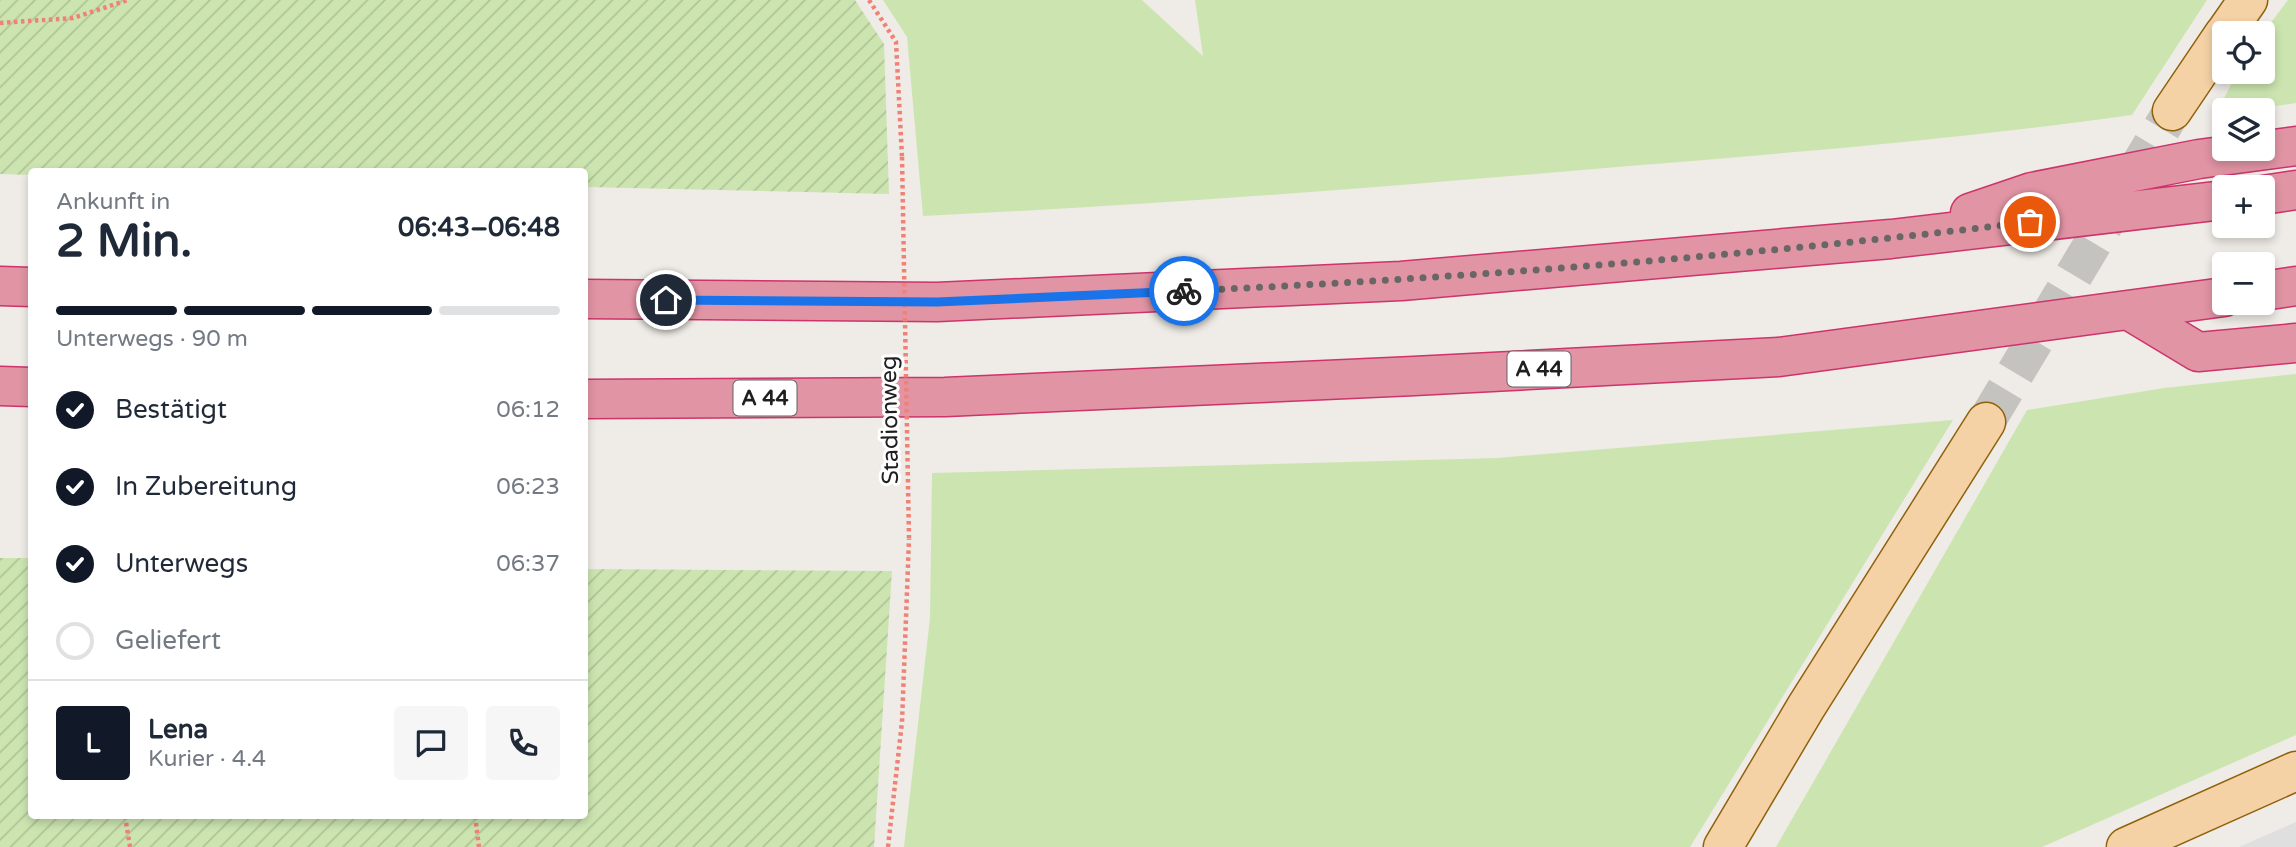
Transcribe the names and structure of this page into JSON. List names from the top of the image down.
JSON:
{
  "streets": {
    "highway": ["A 44"],
    "path": ["Stadionweg"]
  },
  "page": {
    "map_buttons": ["+", "−"],
    "heading": ["2 Min.", "Ankunft in", "06:43–06:48"],
    "panel": ["Lena", "Kurier · 4.4"],
    "bar": "Unterwegs · 90 m",
    "list": [
      ["Bestätigt", "06:12"],
      ["In Zubereitung", "06:23"],
      ["Unterwegs", "06:37"],
      "Geliefert"
    ],
    "round": "L"
  }
}
